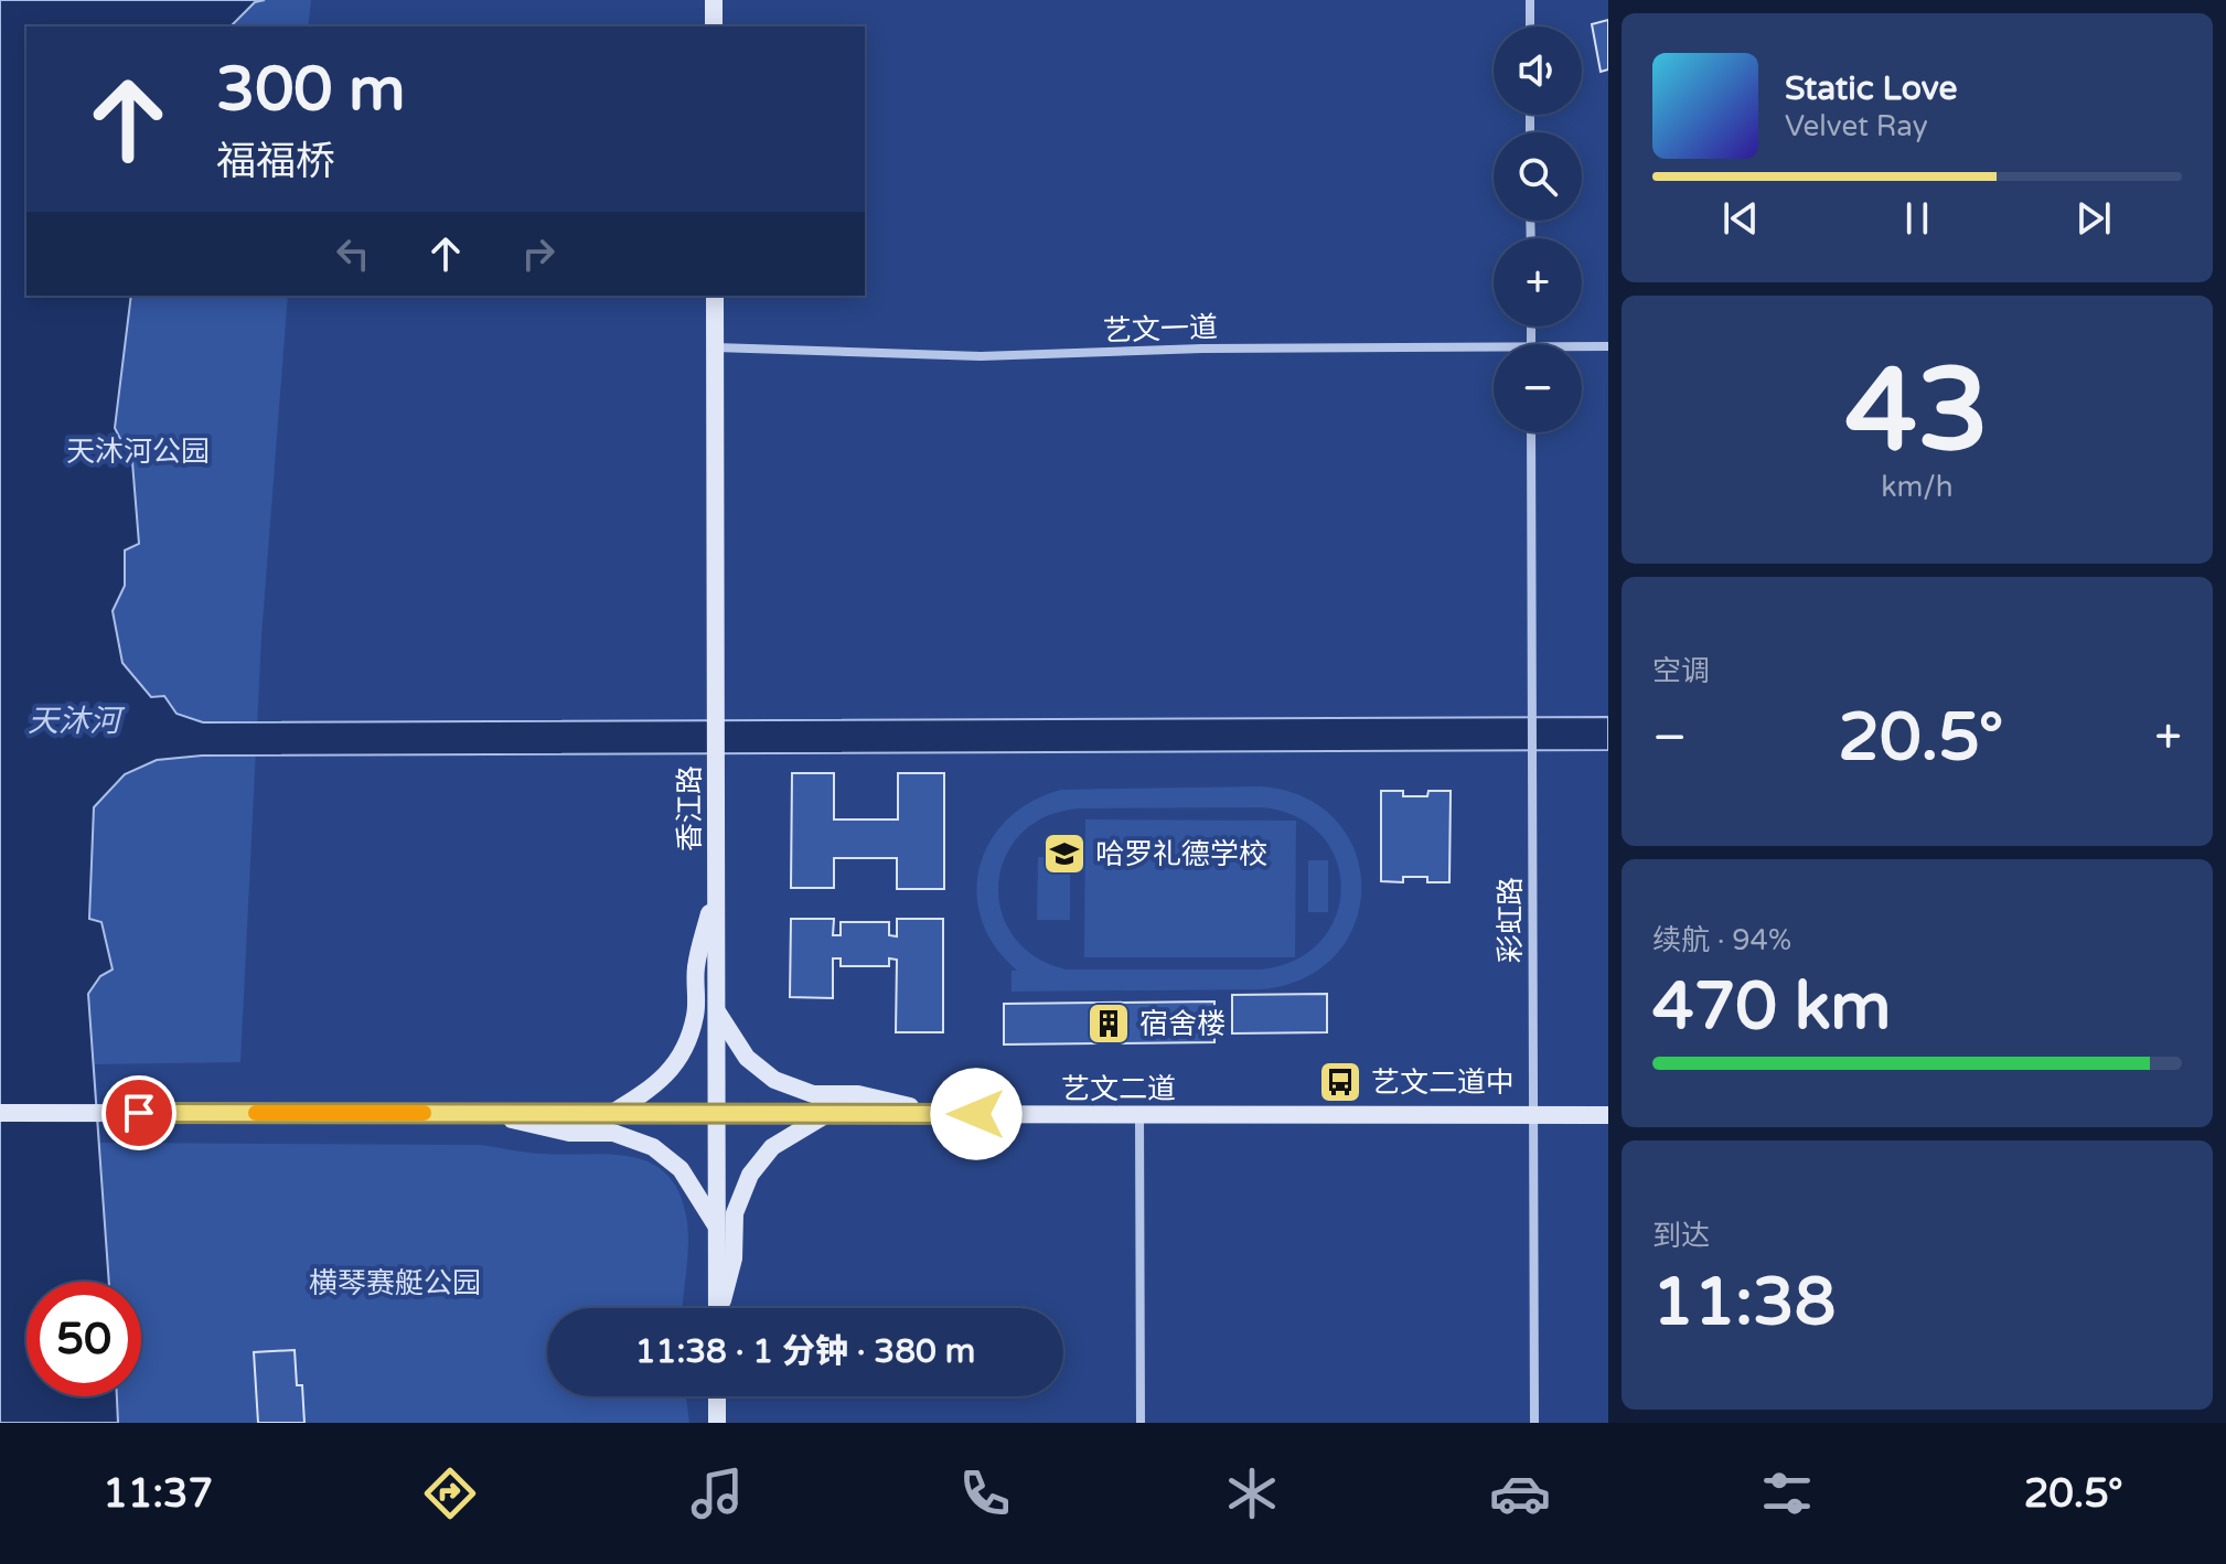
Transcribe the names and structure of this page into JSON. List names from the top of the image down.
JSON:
{
  "streets": {
    "main road": ["香江路", "艺文二道"],
    "street": ["艺文一道", "彩虹路"]
  },
  "crossings": [
    ["艺文一道", "香江路"],
    ["香江路", "艺文二道"],
    ["彩虹路", "艺文二道"]
  ],
  "water": ["天沐河"],
  "parks": ["天沐河公园", "横琴赛艇公园"],
  "places": {
    "school or university": ["哈罗礼德学校"],
    "building": ["宿舍楼"],
    "bus stop": ["艺文二道中"]
  },
  "page": {
    "map_buttons": ["+", "−"],
    "turn": ["300 m", "福福桥"],
    "song": ["Static Love", "Velvet Ray"],
    "tile": [
      ["43", "km/h"],
      "空调",
      ["续航 · 94%", "470 km"],
      ["到达", "11:38"]
    ],
    "heat": ["−", "20.5°", "+"],
    "limit": "50",
    "trip": "11:38 · 1 分钟 · 380 m",
    "tabs": ["11:37", "20.5°"]
  }
}
